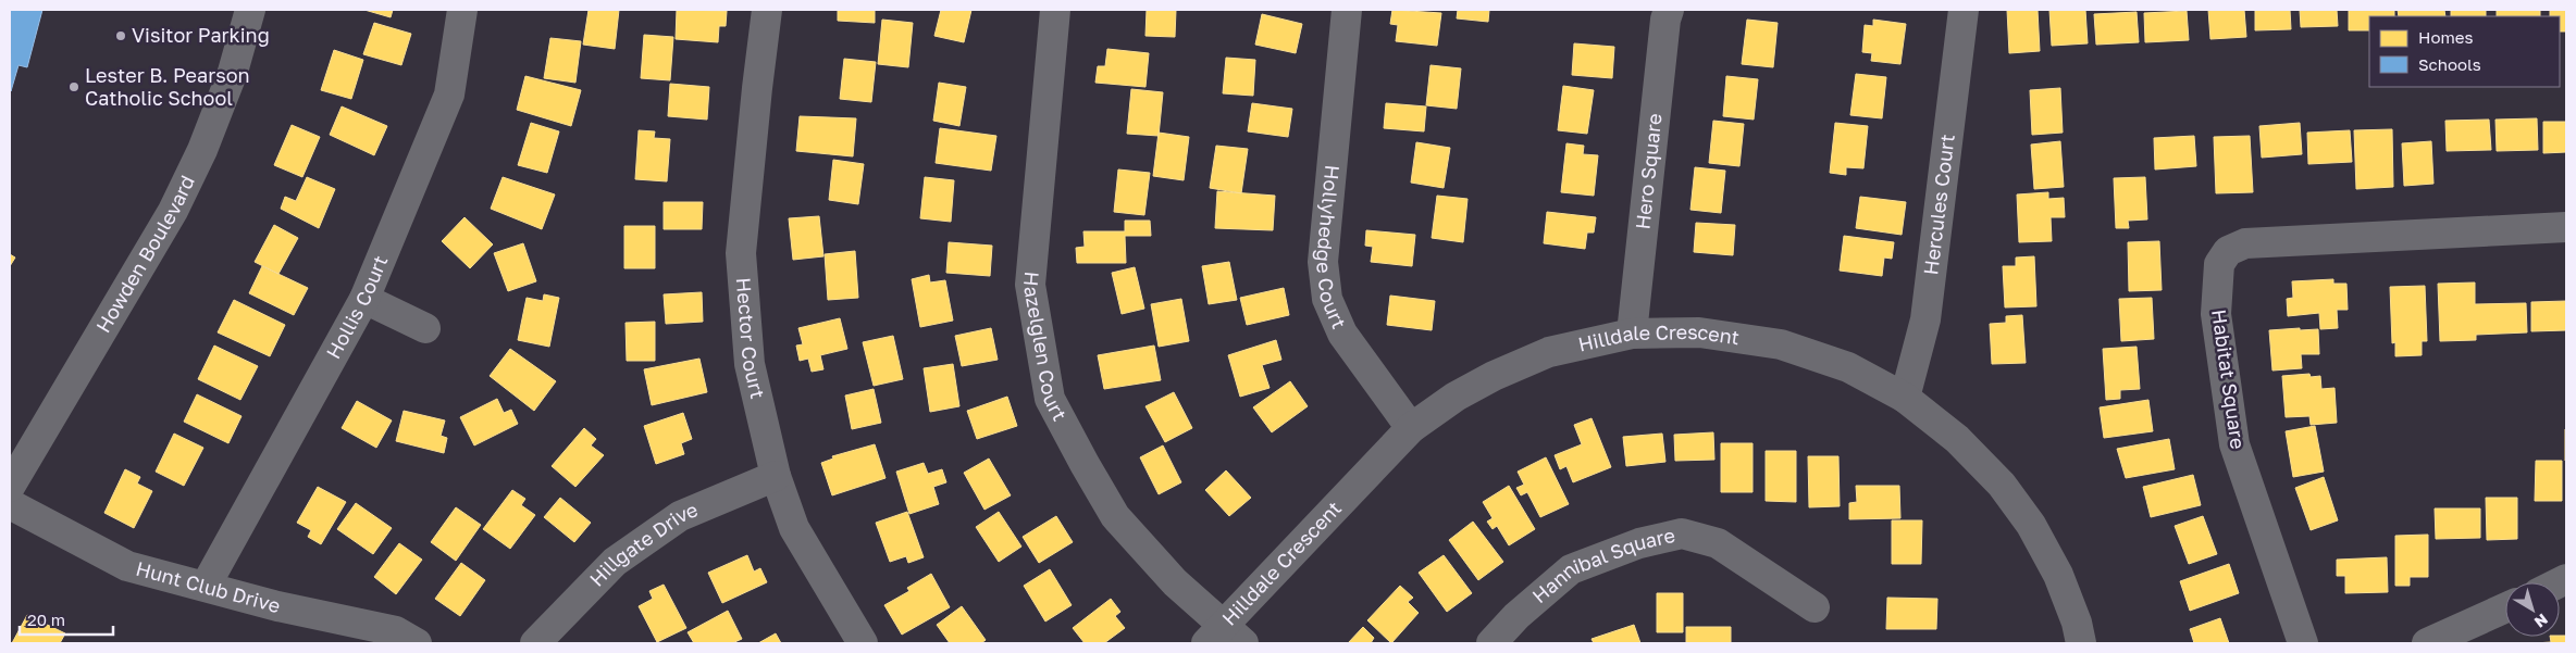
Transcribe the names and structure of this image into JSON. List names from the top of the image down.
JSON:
{
  "streets": {
    "street": [
      "Hero Square",
      "Hercules Court",
      "Hollyhedge Court",
      "Howden Boulevard",
      "Hollis Court",
      "Hector Court",
      "Hilldale Crescent",
      "Hazelglen Court",
      "Habitat Square",
      "Hillgate Drive",
      "Hannibal Square",
      "Hunt Club Drive"
    ]
  },
  "crossings": [
    ["Hero Square", "Hilldale Crescent"],
    ["Hercules Court", "Hilldale Crescent"],
    ["Hollyhedge Court", "Hilldale Crescent"],
    ["Hollis Court", "Hunt Club Drive"],
    ["Hector Court", "Hillgate Drive"],
    ["Hilldale Crescent", "Hazelglen Court"]
  ],
  "places": ["Visitor Parking", "Lester B. Pearson Catholic School"],
  "legend": ["Homes", "Schools"],
  "scale_bar": "20 m",
  "north": "bottom right"
}
